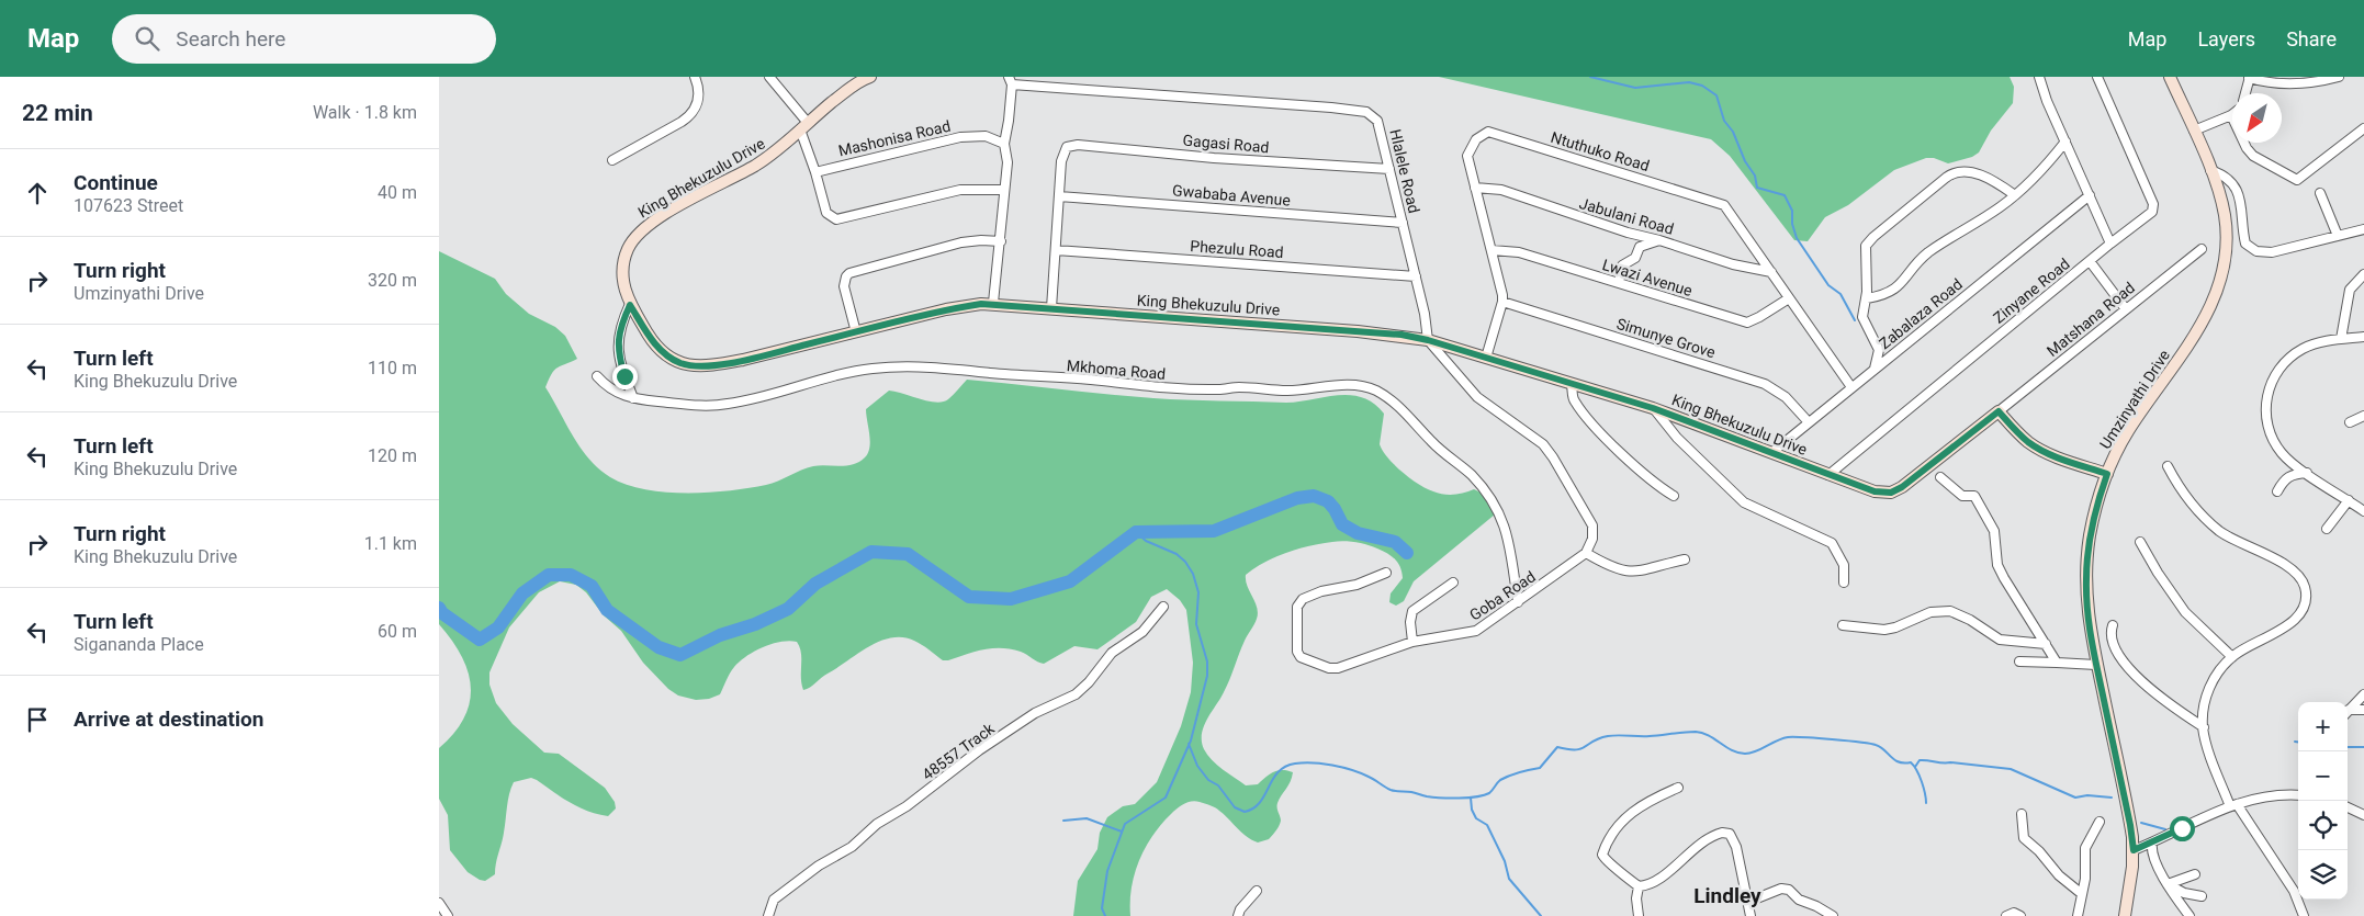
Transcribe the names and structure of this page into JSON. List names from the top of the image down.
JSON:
{
  "streets": {
    "street": [
      "Mashonisa Road",
      "Gagasi Road",
      "Ntuthuko Road",
      "Hlalele Road",
      "King Bhekuzulu Drive",
      "Gwababa Avenue",
      "Jabulani Road",
      "Phezulu Road",
      "Lwazi Avenue",
      "Zinyane Road",
      "Zabalaza Road",
      "Matshana Road",
      "Simunye Grove",
      "Mkhoma Road",
      "Umzinyathi Drive",
      "Goba Road",
      "48557 Track"
    ]
  },
  "crossings": [
    ["Gagasi Road", "Hlalele Road"],
    ["Gagasi Road", "Gwababa Avenue"],
    ["Ntuthuko Road", "King Bhekuzulu Drive"],
    ["Ntuthuko Road", "Jabulani Road"],
    ["Ntuthuko Road", "Lwazi Avenue"],
    ["Ntuthuko Road", "Zabalaza Road"],
    ["Ntuthuko Road", "Simunye Grove"],
    ["Hlalele Road", "King Bhekuzulu Drive"],
    ["Hlalele Road", "Gwababa Avenue"],
    ["Hlalele Road", "Phezulu Road"],
    ["King Bhekuzulu Drive", "Zinyane Road"],
    ["King Bhekuzulu Drive", "Zabalaza Road"],
    ["King Bhekuzulu Drive", "Matshana Road"],
    ["Zabalaza Road", "Simunye Grove"],
    ["Mkhoma Road", "Goba Road"]
  ],
  "districts": ["Lindley"],
  "north": "bottom left",
  "page": {
    "header": "Map",
    "search": "Search here",
    "nav": ["Map", "Layers", "Share"],
    "heading": ["22 min", "Walk · 1.8 km"],
    "list": [
      ["Continue", "107623 Street", "40 m"],
      ["Turn right", "Umzinyathi Drive", "320 m"],
      ["Turn left", "King Bhekuzulu Drive", "110 m"],
      ["Turn left", "King Bhekuzulu Drive", "120 m"],
      ["Turn right", "King Bhekuzulu Drive", "1.1 km"],
      ["Turn left", "Sigananda Place", "60 m"],
      "Arrive at destination"
    ],
    "map_buttons": ["+", "−"]
  }
}
